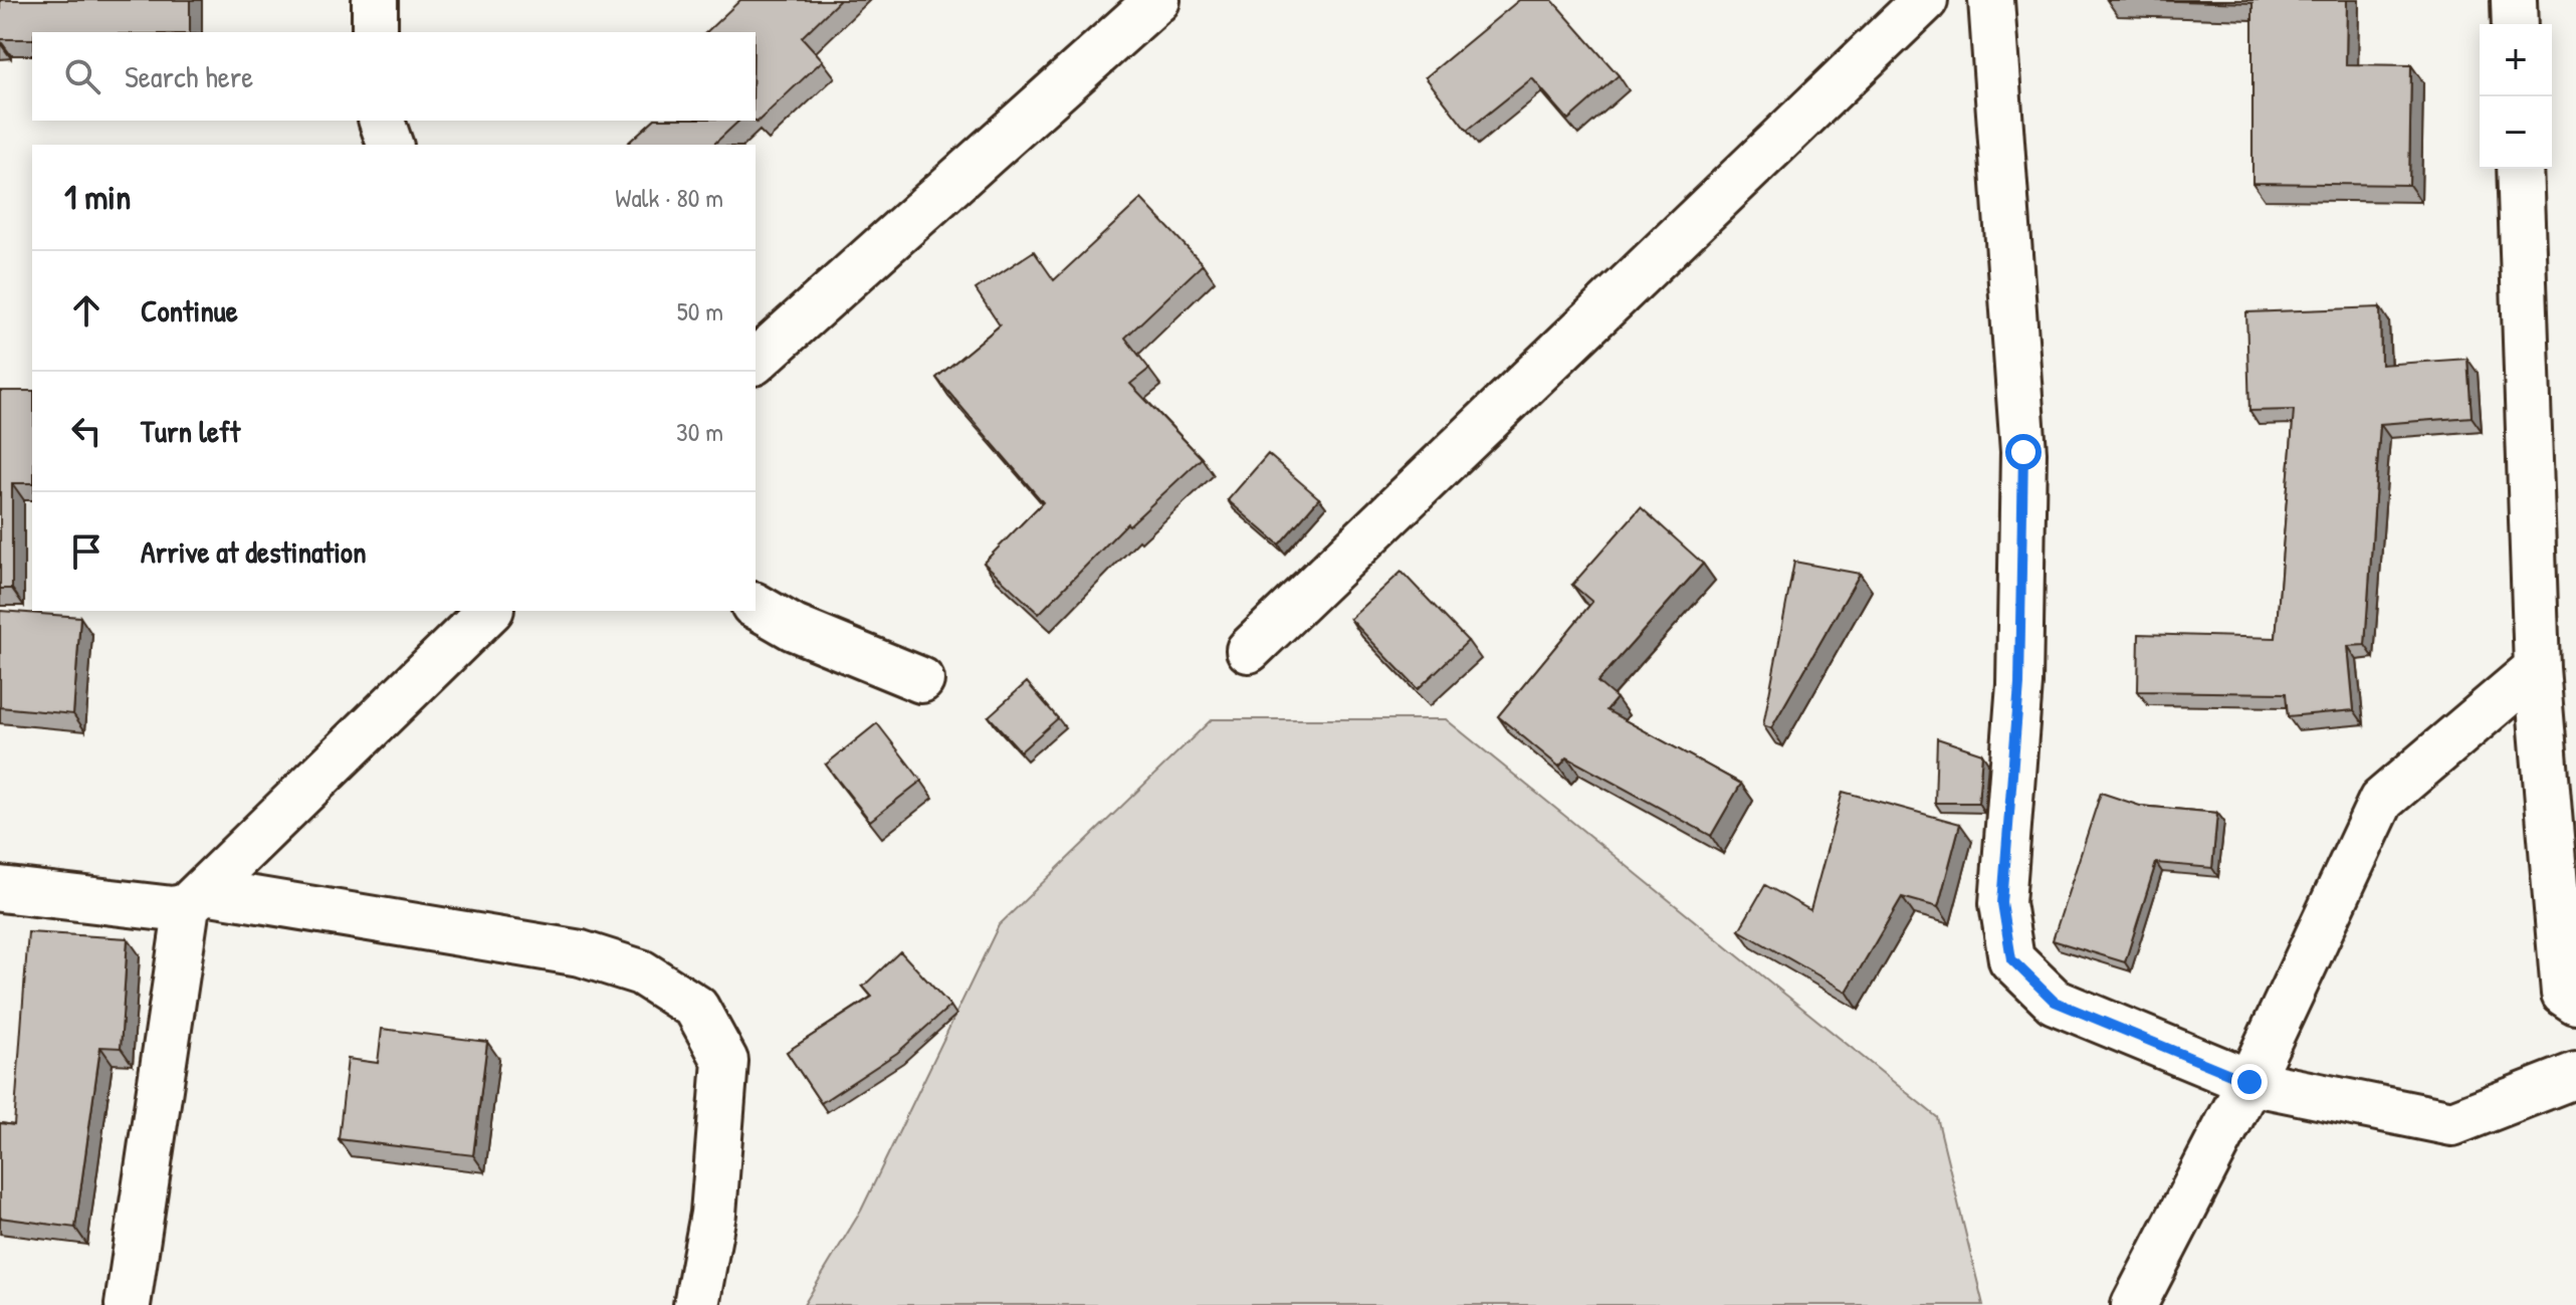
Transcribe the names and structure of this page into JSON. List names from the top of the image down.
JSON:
{
  "page": {
    "map_buttons": ["+", "−"],
    "search": "Search here",
    "heading": ["1 min", "Walk · 80 m"],
    "list": [
      ["Continue", "50 m"],
      ["Turn left", "30 m"],
      "Arrive at destination"
    ]
  }
}
